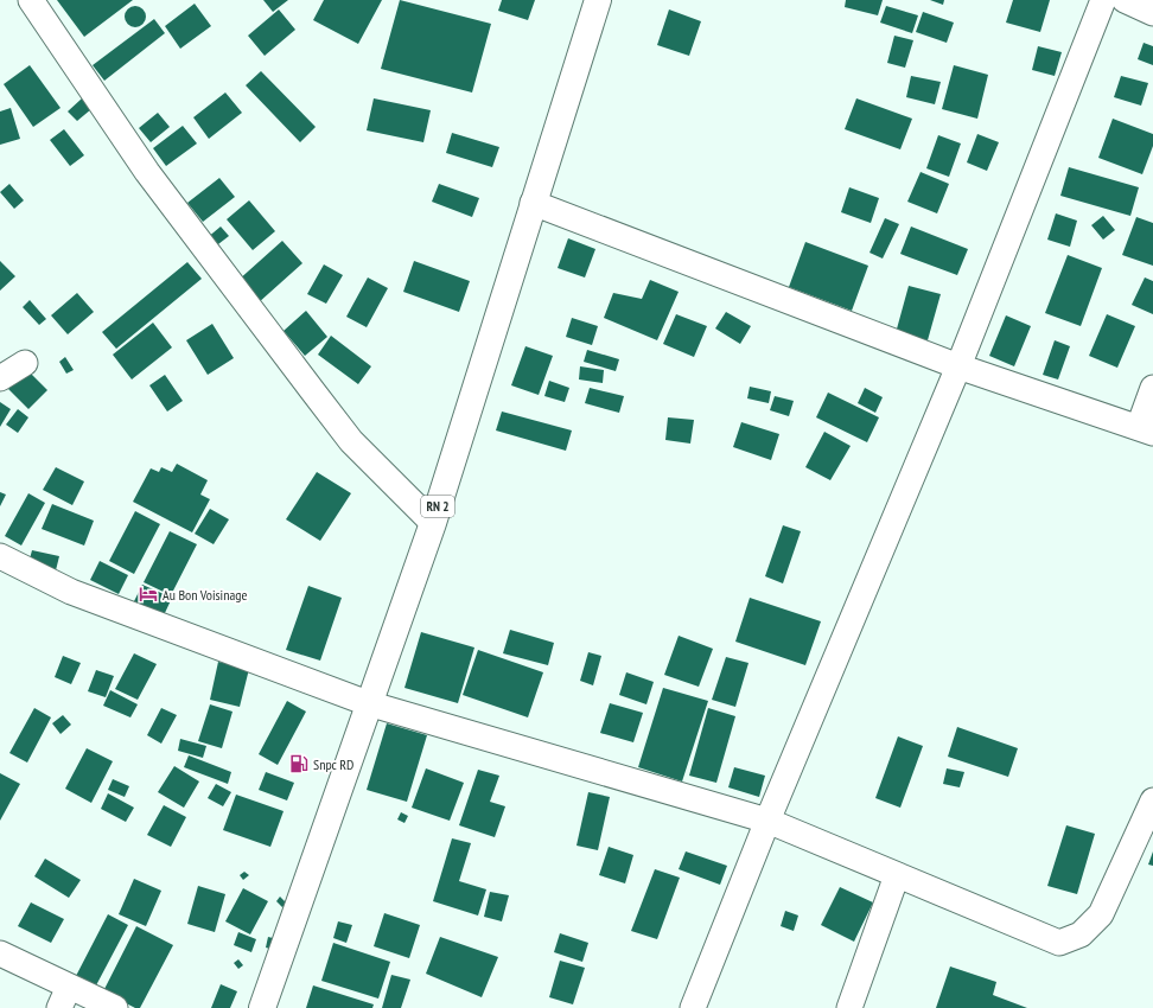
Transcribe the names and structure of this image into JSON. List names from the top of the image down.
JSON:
{
  "streets": {
    "highway": ["RN 2"]
  },
  "places": {
    "hotel": ["Au Bon Voisinage"],
    "fuel station": ["Snpc RD"]
  }
}
